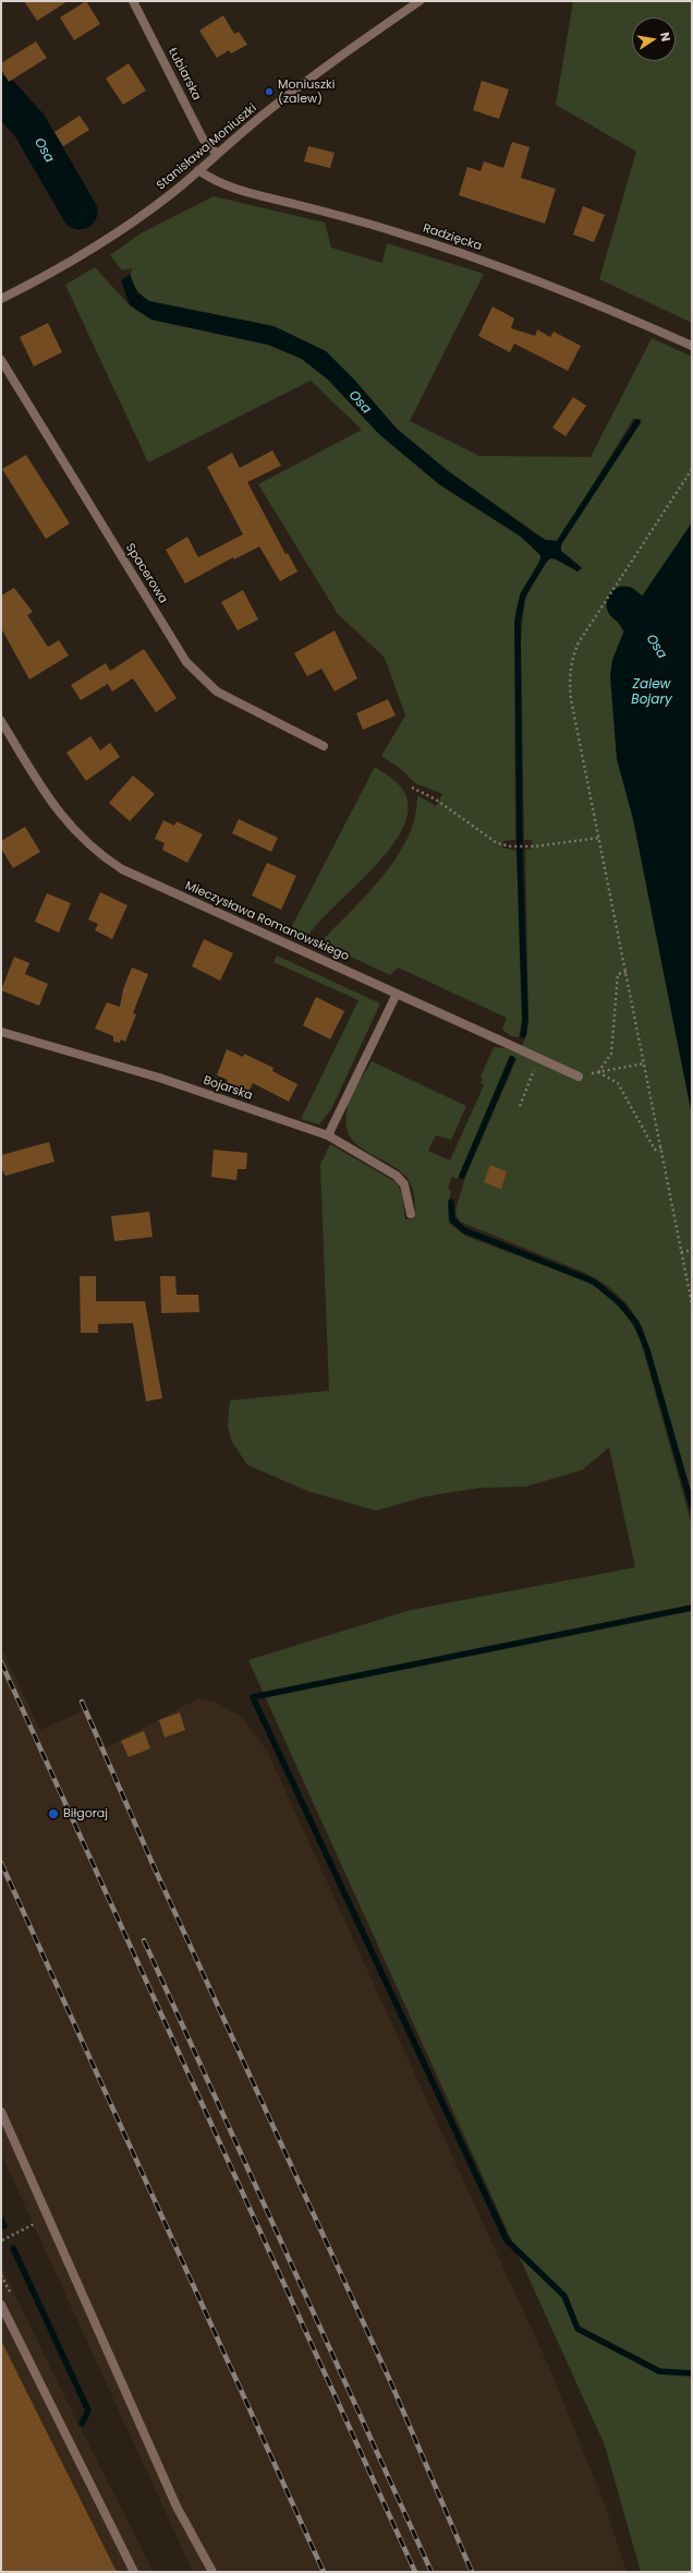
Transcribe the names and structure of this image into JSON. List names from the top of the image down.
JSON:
{
  "streets": {
    "street": [
      "Łubiarska",
      "Stanisława Moniuszki",
      "Radzięcka",
      "Spacerowa",
      "Mieczysława Romanowskiego",
      "Bojarska"
    ]
  },
  "crossings": [
    ["Łubiarska", "Stanisława Moniuszki"],
    ["Stanisława Moniuszki", "Radzięcka"]
  ],
  "water": ["Osa", "Zalew Bojary"],
  "places": ["Moniuszki (zalew)", "Biłgoraj"],
  "north": "right"
}
